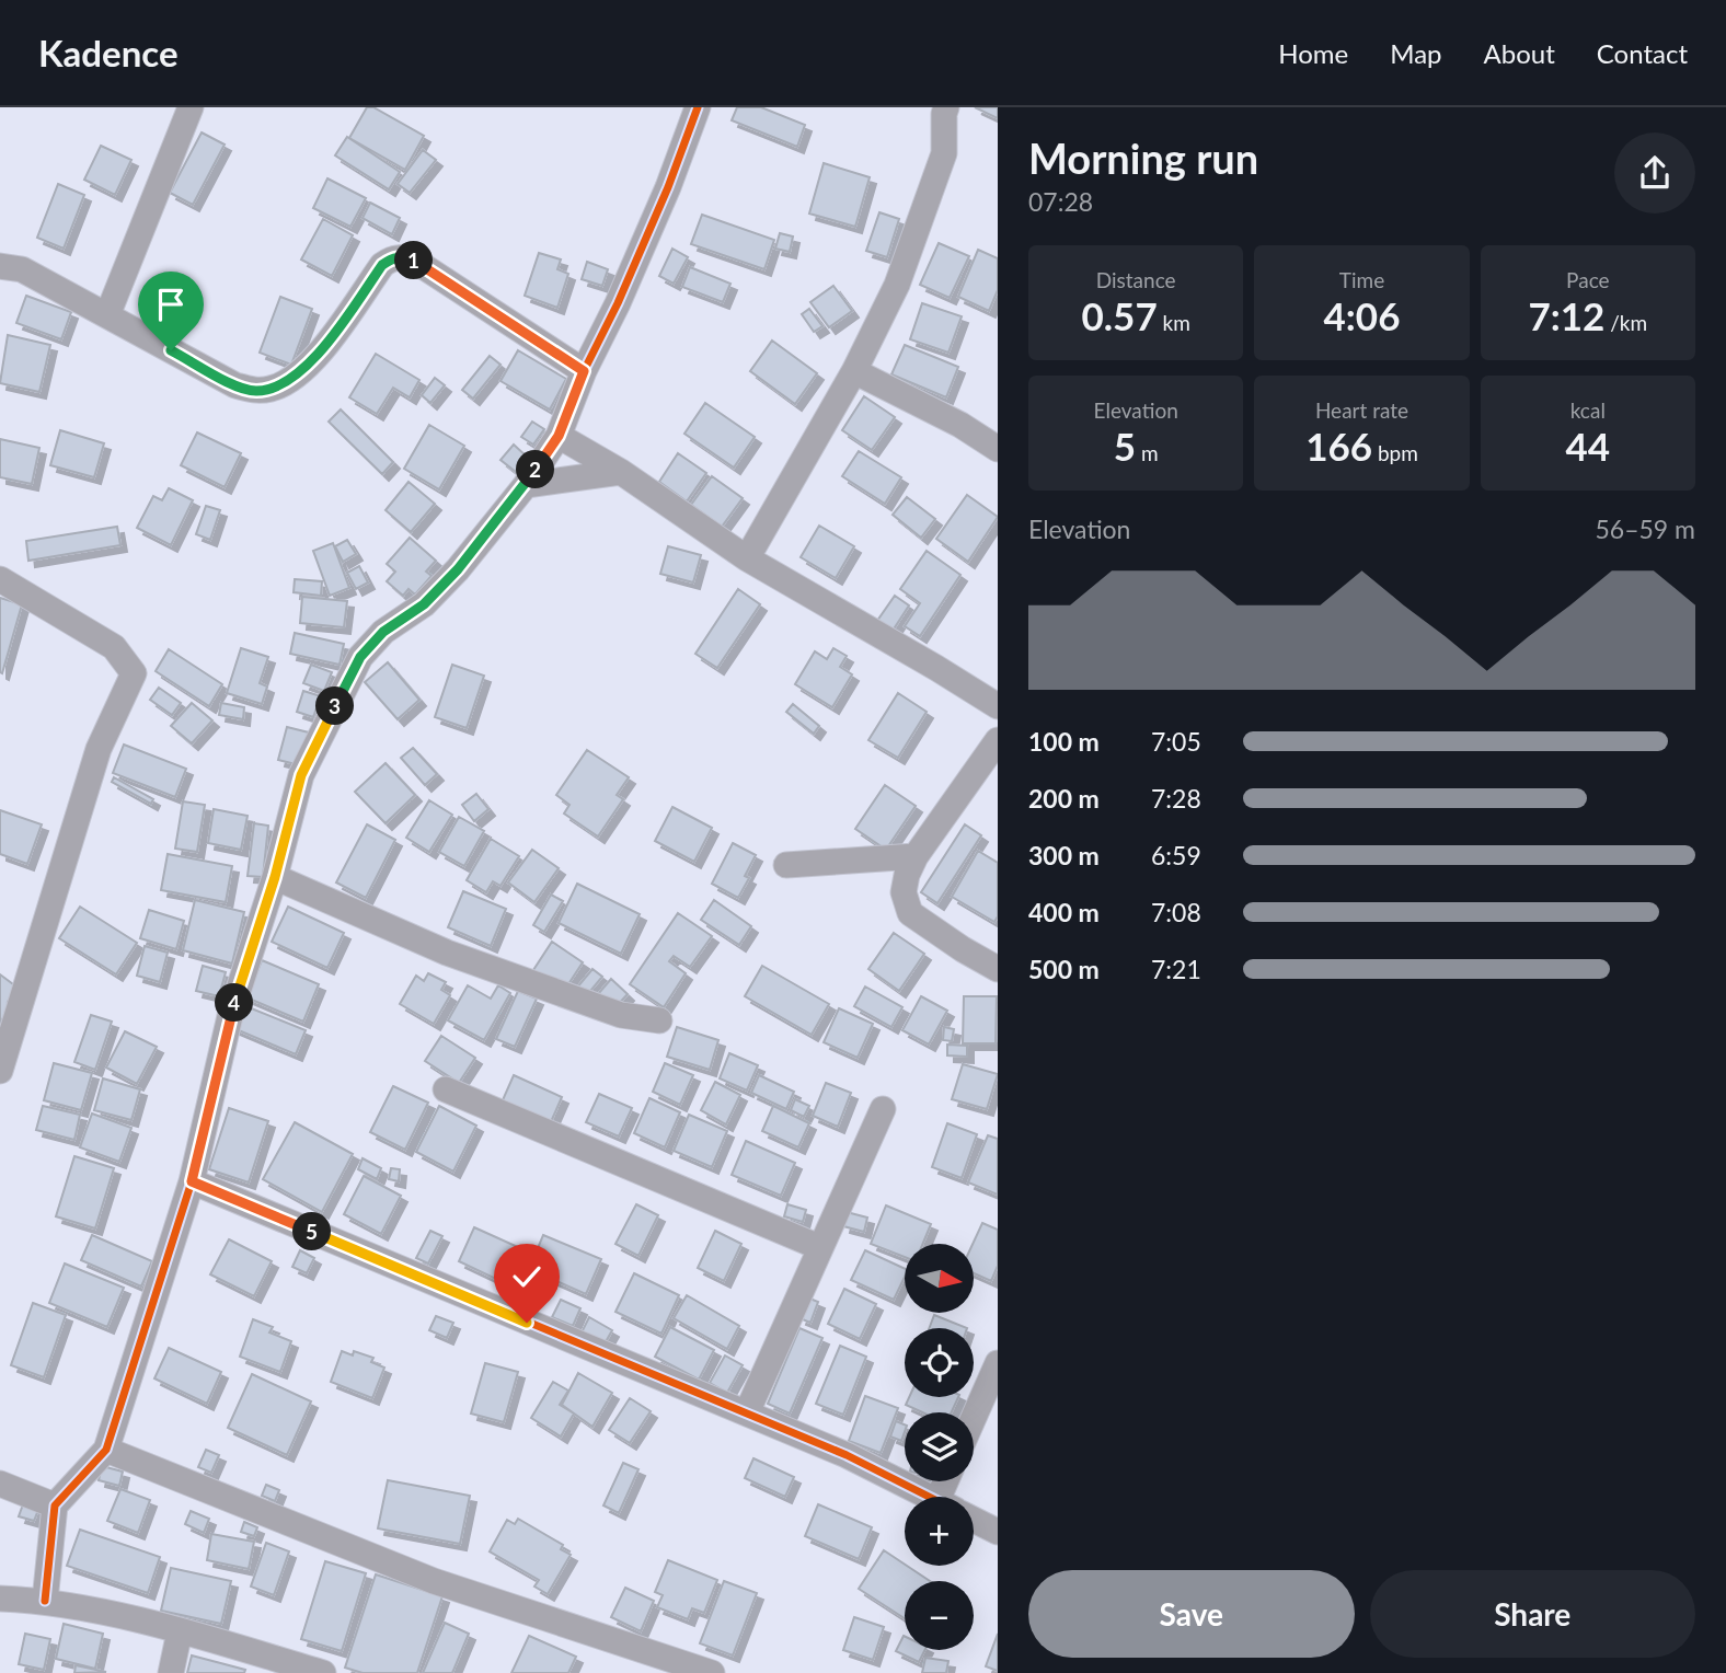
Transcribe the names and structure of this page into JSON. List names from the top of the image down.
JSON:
{
  "north": "right",
  "page": {
    "header": "Kadence",
    "nav": [
      "Home",
      "Map",
      "About",
      "Contact"
    ],
    "heading": ["Morning run", "07:28"],
    "stats": [
      ["Distance", "0.57 km"],
      ["Time", "4:06"],
      ["Pace", "7:12 /km"],
      ["Elevation", "5 m"],
      ["Heart rate", "166 bpm"],
      ["kcal", "44"]
    ],
    "pins": [
      "1",
      "2",
      "3",
      "4",
      "5"
    ],
    "chart": ["Elevation", "56–59 m"],
    "list": [
      {
        "name": "100 m",
        "note": "7:05"
      },
      {
        "name": "200 m",
        "note": "7:28"
      },
      {
        "name": "300 m",
        "note": "6:59"
      },
      {
        "name": "400 m",
        "note": "7:08"
      },
      {
        "name": "500 m",
        "note": "7:21"
      }
    ],
    "map_buttons": ["+", "−"],
    "buttons": ["Save", "Share"]
  }
}
